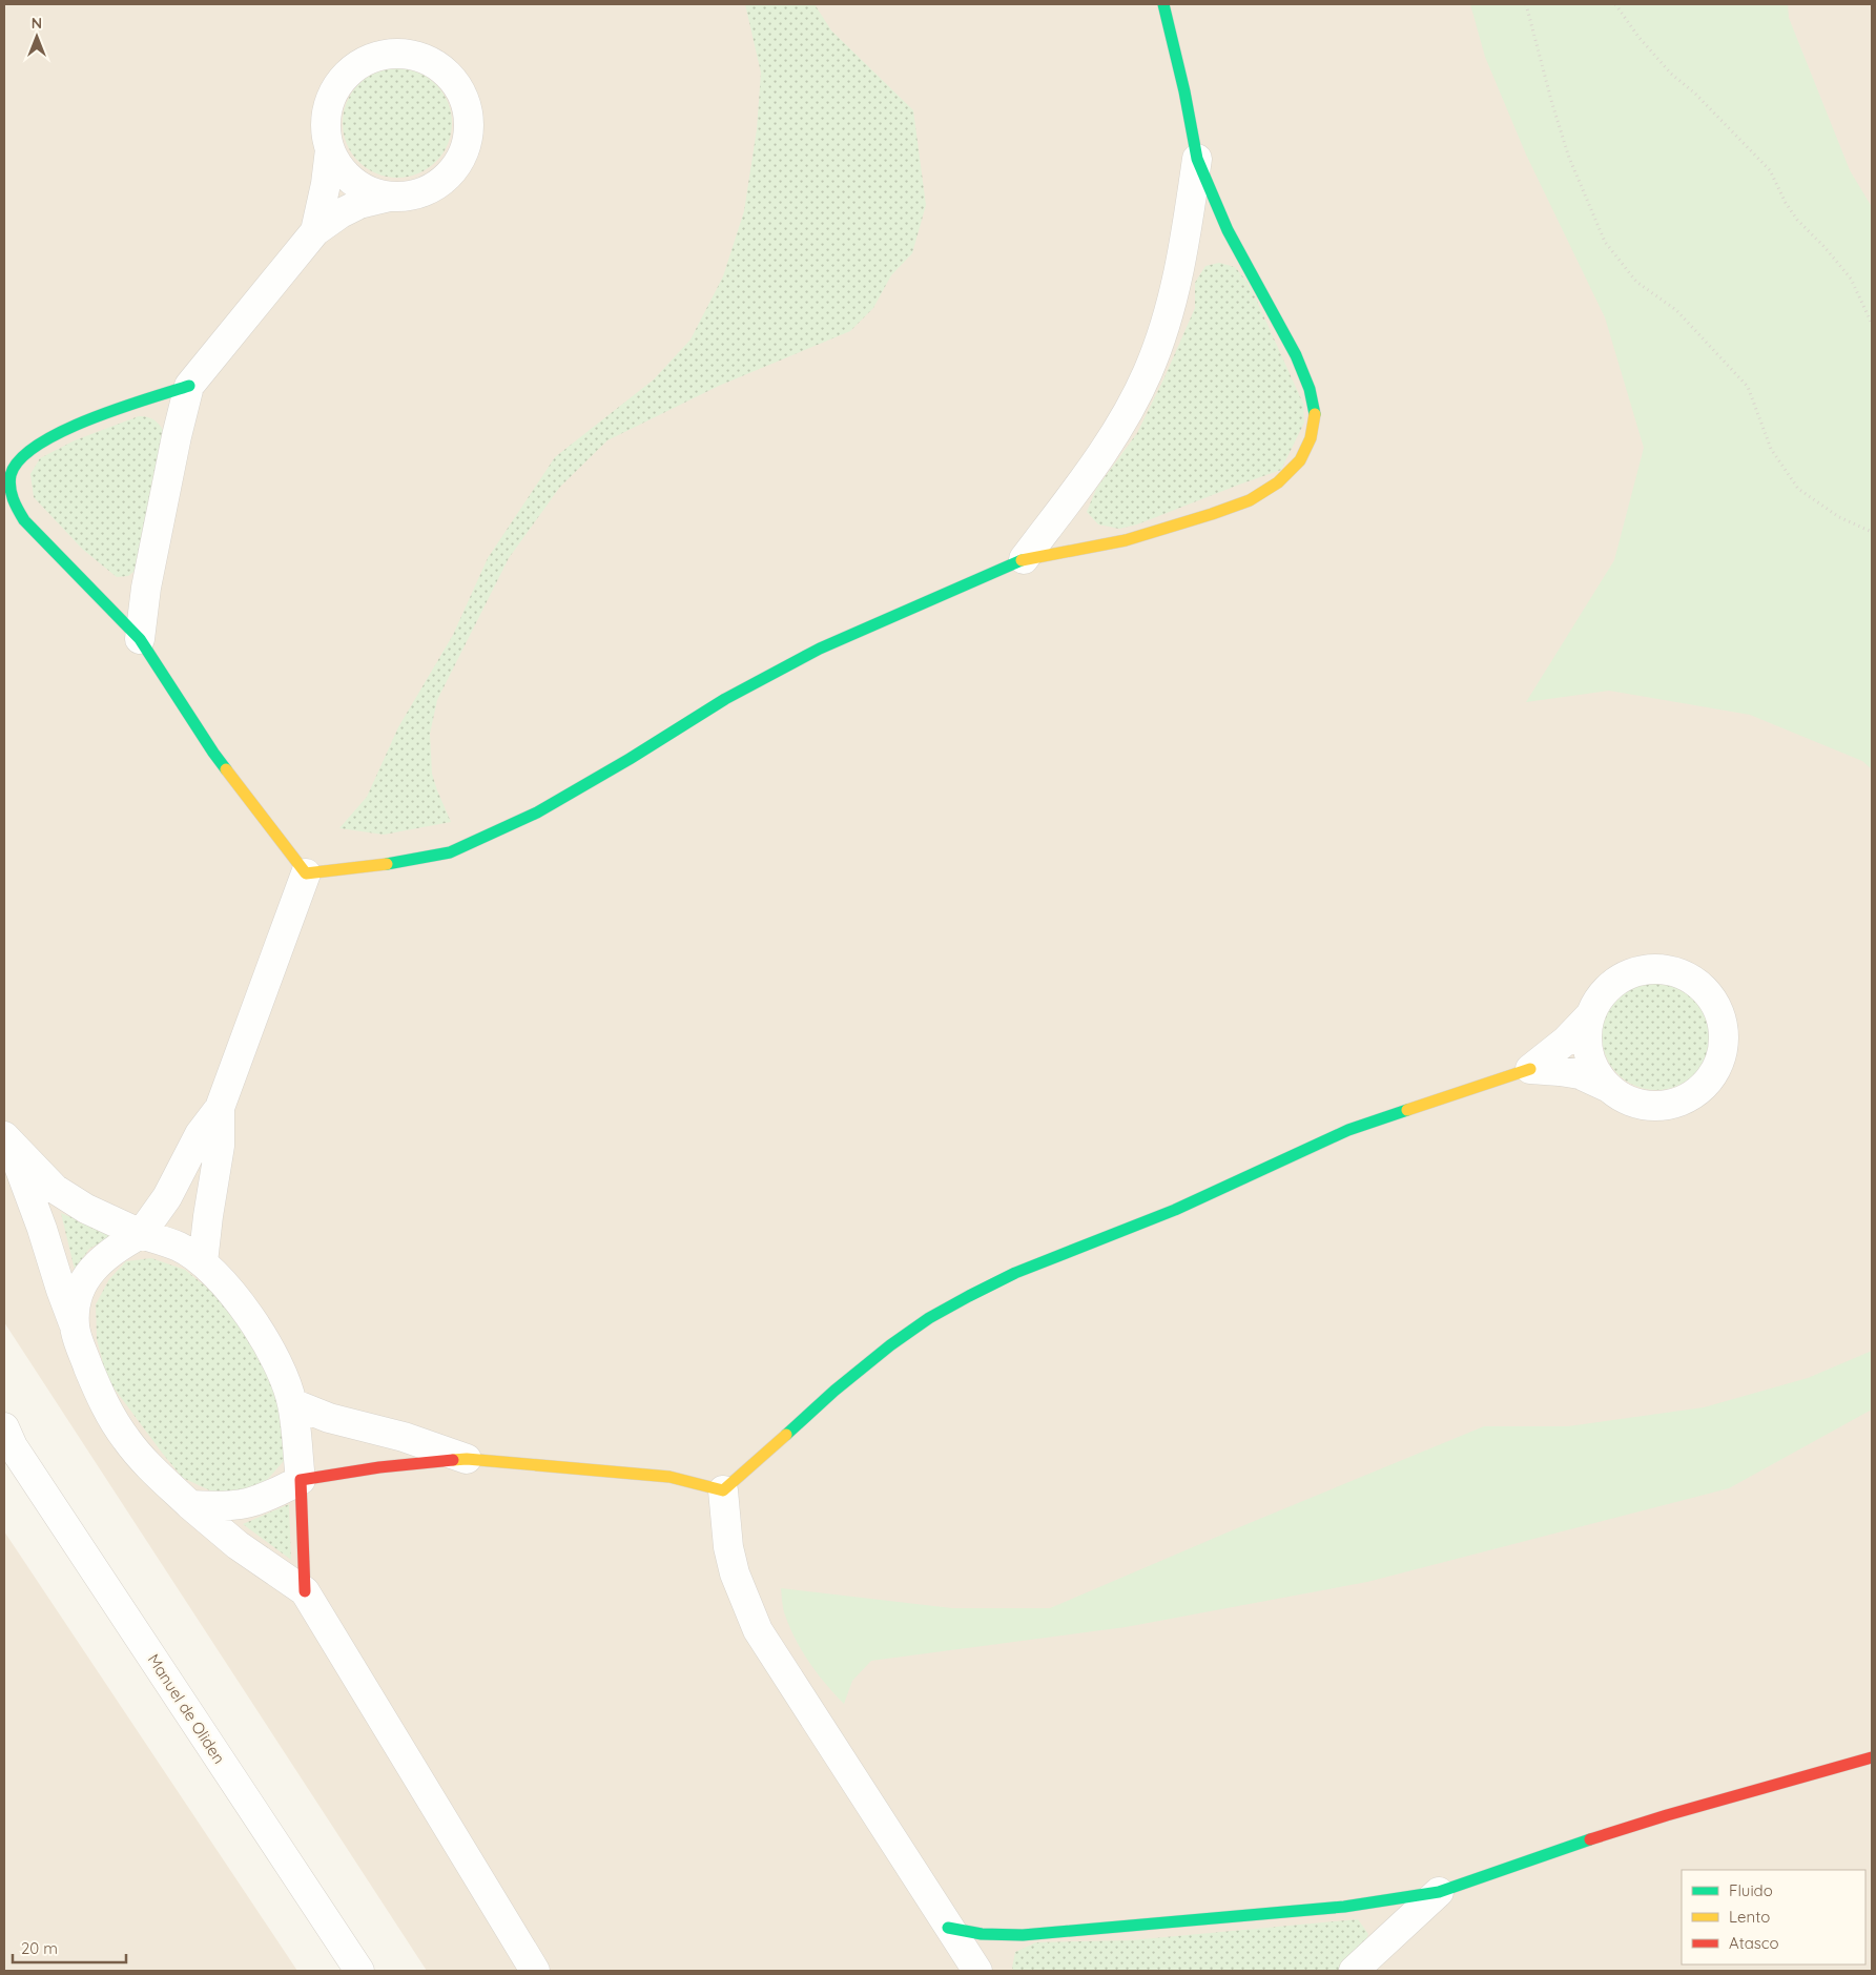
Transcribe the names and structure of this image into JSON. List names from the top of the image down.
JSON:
{
  "streets": {
    "street": ["Manuel de Oliden"]
  },
  "legend": ["Fluido", "Lento", "Atasco"],
  "scale_bar": "20 m",
  "north": "top"
}
